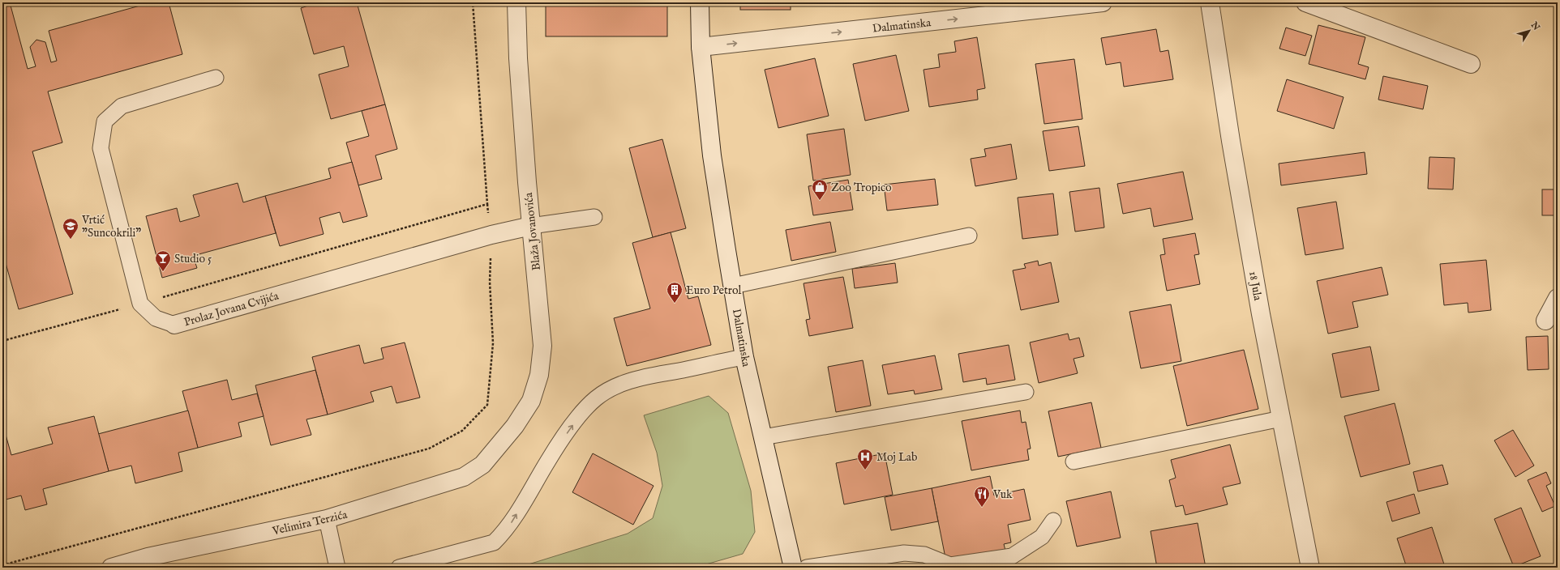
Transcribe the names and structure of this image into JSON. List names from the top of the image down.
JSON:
{
  "streets": {
    "street": [
      "Dalmatinska",
      "Blaža Jovanovića",
      "18 Jula",
      "Prolaz Jovana Cvijića",
      "Velimira Terzića"
    ]
  },
  "crossings": [
    ["Blaža Jovanovića", "Prolaz Jovana Cvijića"],
    ["Blaža Jovanovića", "Velimira Terzića"]
  ],
  "one_way": ["Dalmatinska"],
  "places": {
    "shop": ["Zoo Tropico"],
    "school or university": ["Vrtić \"Suncokrili\""],
    "bar": ["Studio 5"],
    "building": ["Euro Petrol"],
    "hospital": ["Moj Lab"],
    "restaurant": ["Vuk"]
  },
  "north": "top right"
}
